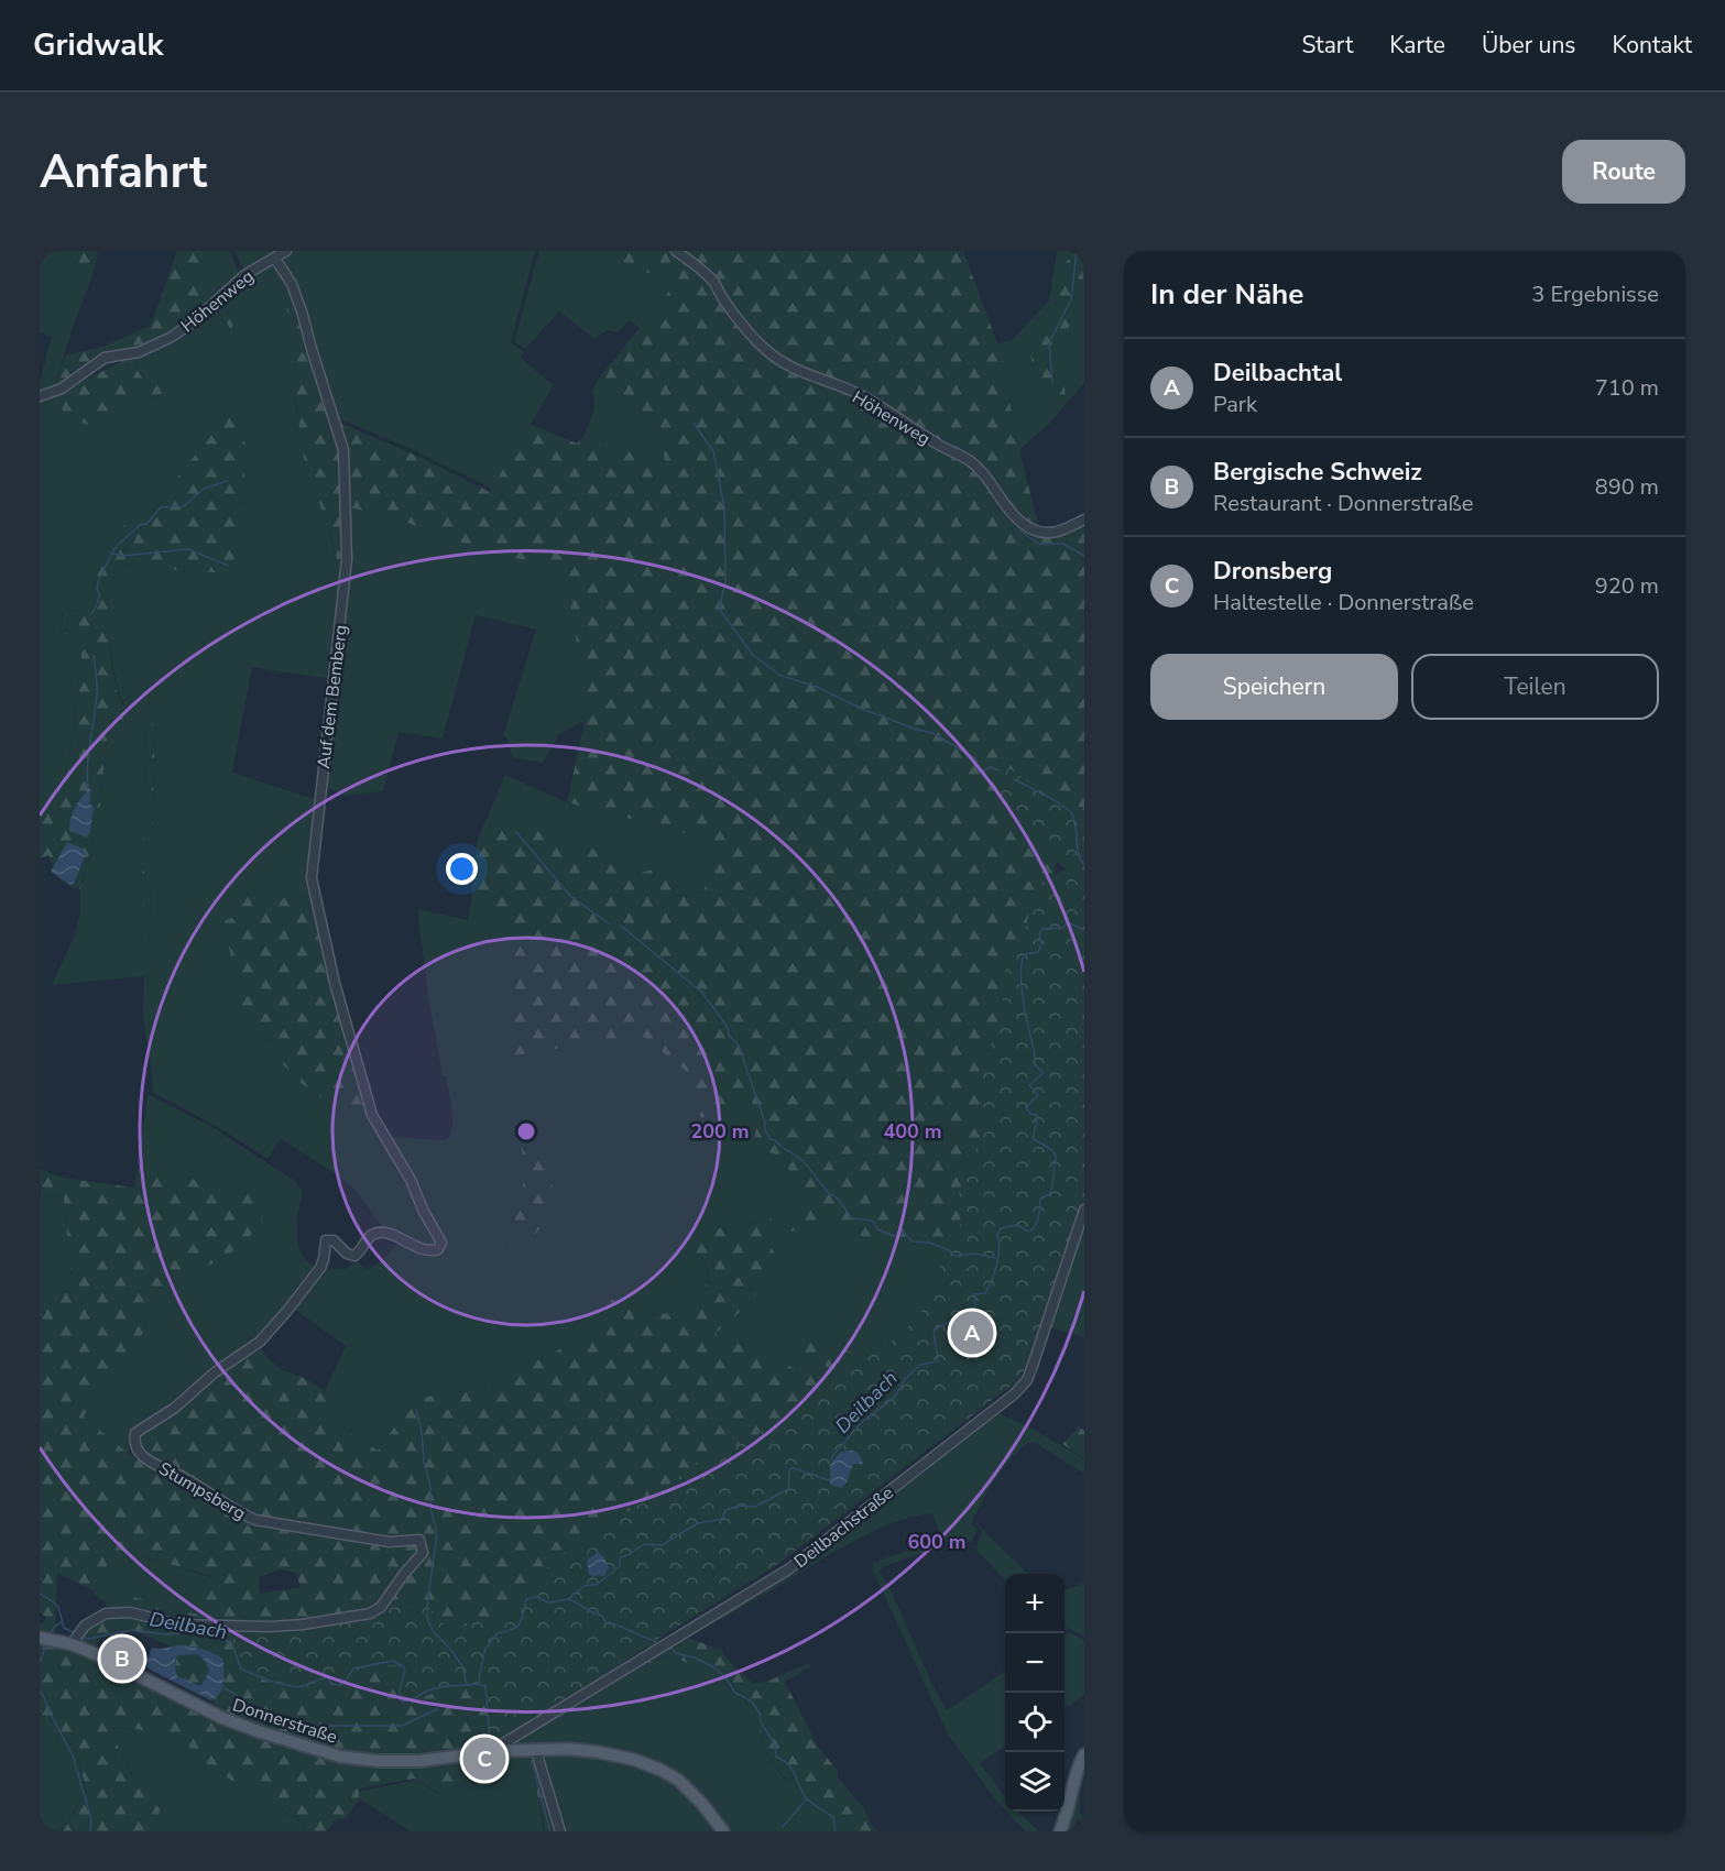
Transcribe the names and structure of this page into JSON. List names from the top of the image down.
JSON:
{
  "streets": {
    "main road": ["Donnerstraße"],
    "street": [
      "Höhenweg",
      "Auf dem Bemberg",
      "Stumpsberg",
      "Deilbachstraße"
    ]
  },
  "crossings": [
    ["Höhenweg", "Auf dem Bemberg"],
    ["Auf dem Bemberg", "Stumpsberg"],
    ["Stumpsberg", "Donnerstraße"],
    ["Deilbachstraße", "Donnerstraße"]
  ],
  "water": ["Deilbach"],
  "page": {
    "header": "Gridwalk",
    "nav": [
      "Start",
      "Karte",
      "Über uns",
      "Kontakt"
    ],
    "buttons": [
      "Route",
      ["Speichern", "Teilen"]
    ],
    "title": "Anfahrt",
    "heading": ["In der Nähe", "3 Ergebnisse"],
    "list": [
      {
        "mark": "A",
        "name": "Deilbachtal",
        "note": "Park",
        "value": "710 m"
      },
      {
        "mark": "B",
        "name": "Bergische Schweiz",
        "note": "Restaurant · Donnerstraße",
        "value": "890 m"
      },
      {
        "mark": "C",
        "name": "Dronsberg",
        "note": "Haltestelle · Donnerstraße",
        "value": "920 m"
      }
    ],
    "pins": ["A", "B", "C"],
    "map_buttons": ["+", "−"]
  },
  "rings": ["200 m", "400 m", "600 m"]
}
